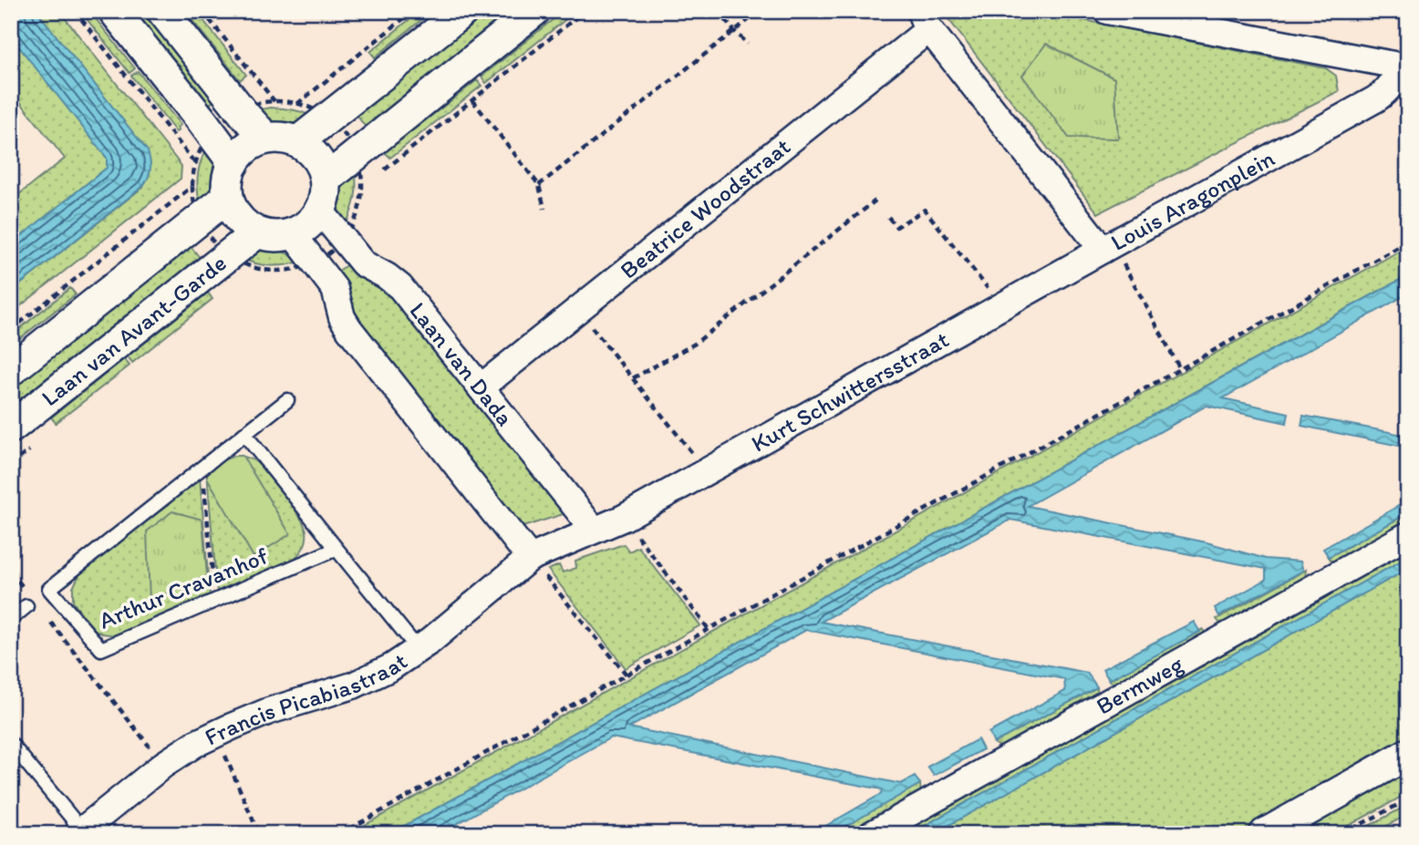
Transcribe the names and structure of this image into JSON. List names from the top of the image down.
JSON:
{
  "streets": {
    "street": [
      "Louis Aragonplein",
      "Beatrice Woodstraat",
      "Laan van Avant-Garde",
      "Laan van Dada",
      "Kurt Schwittersstraat",
      "Bermweg",
      "Francis Picabiastraat"
    ],
    "lane": ["Arthur Cravanhof"]
  },
  "crossings": [
    ["Louis Aragonplein", "Beatrice Woodstraat"],
    ["Louis Aragonplein", "Kurt Schwittersstraat"],
    ["Beatrice Woodstraat", "Laan van Dada"],
    ["Laan van Avant-Garde", "Laan van Dada"],
    ["Laan van Dada", "Kurt Schwittersstraat"],
    ["Laan van Dada", "Francis Picabiastraat"],
    ["Kurt Schwittersstraat", "Francis Picabiastraat"],
    ["Arthur Cravanhof", "Francis Picabiastraat"]
  ]
}
